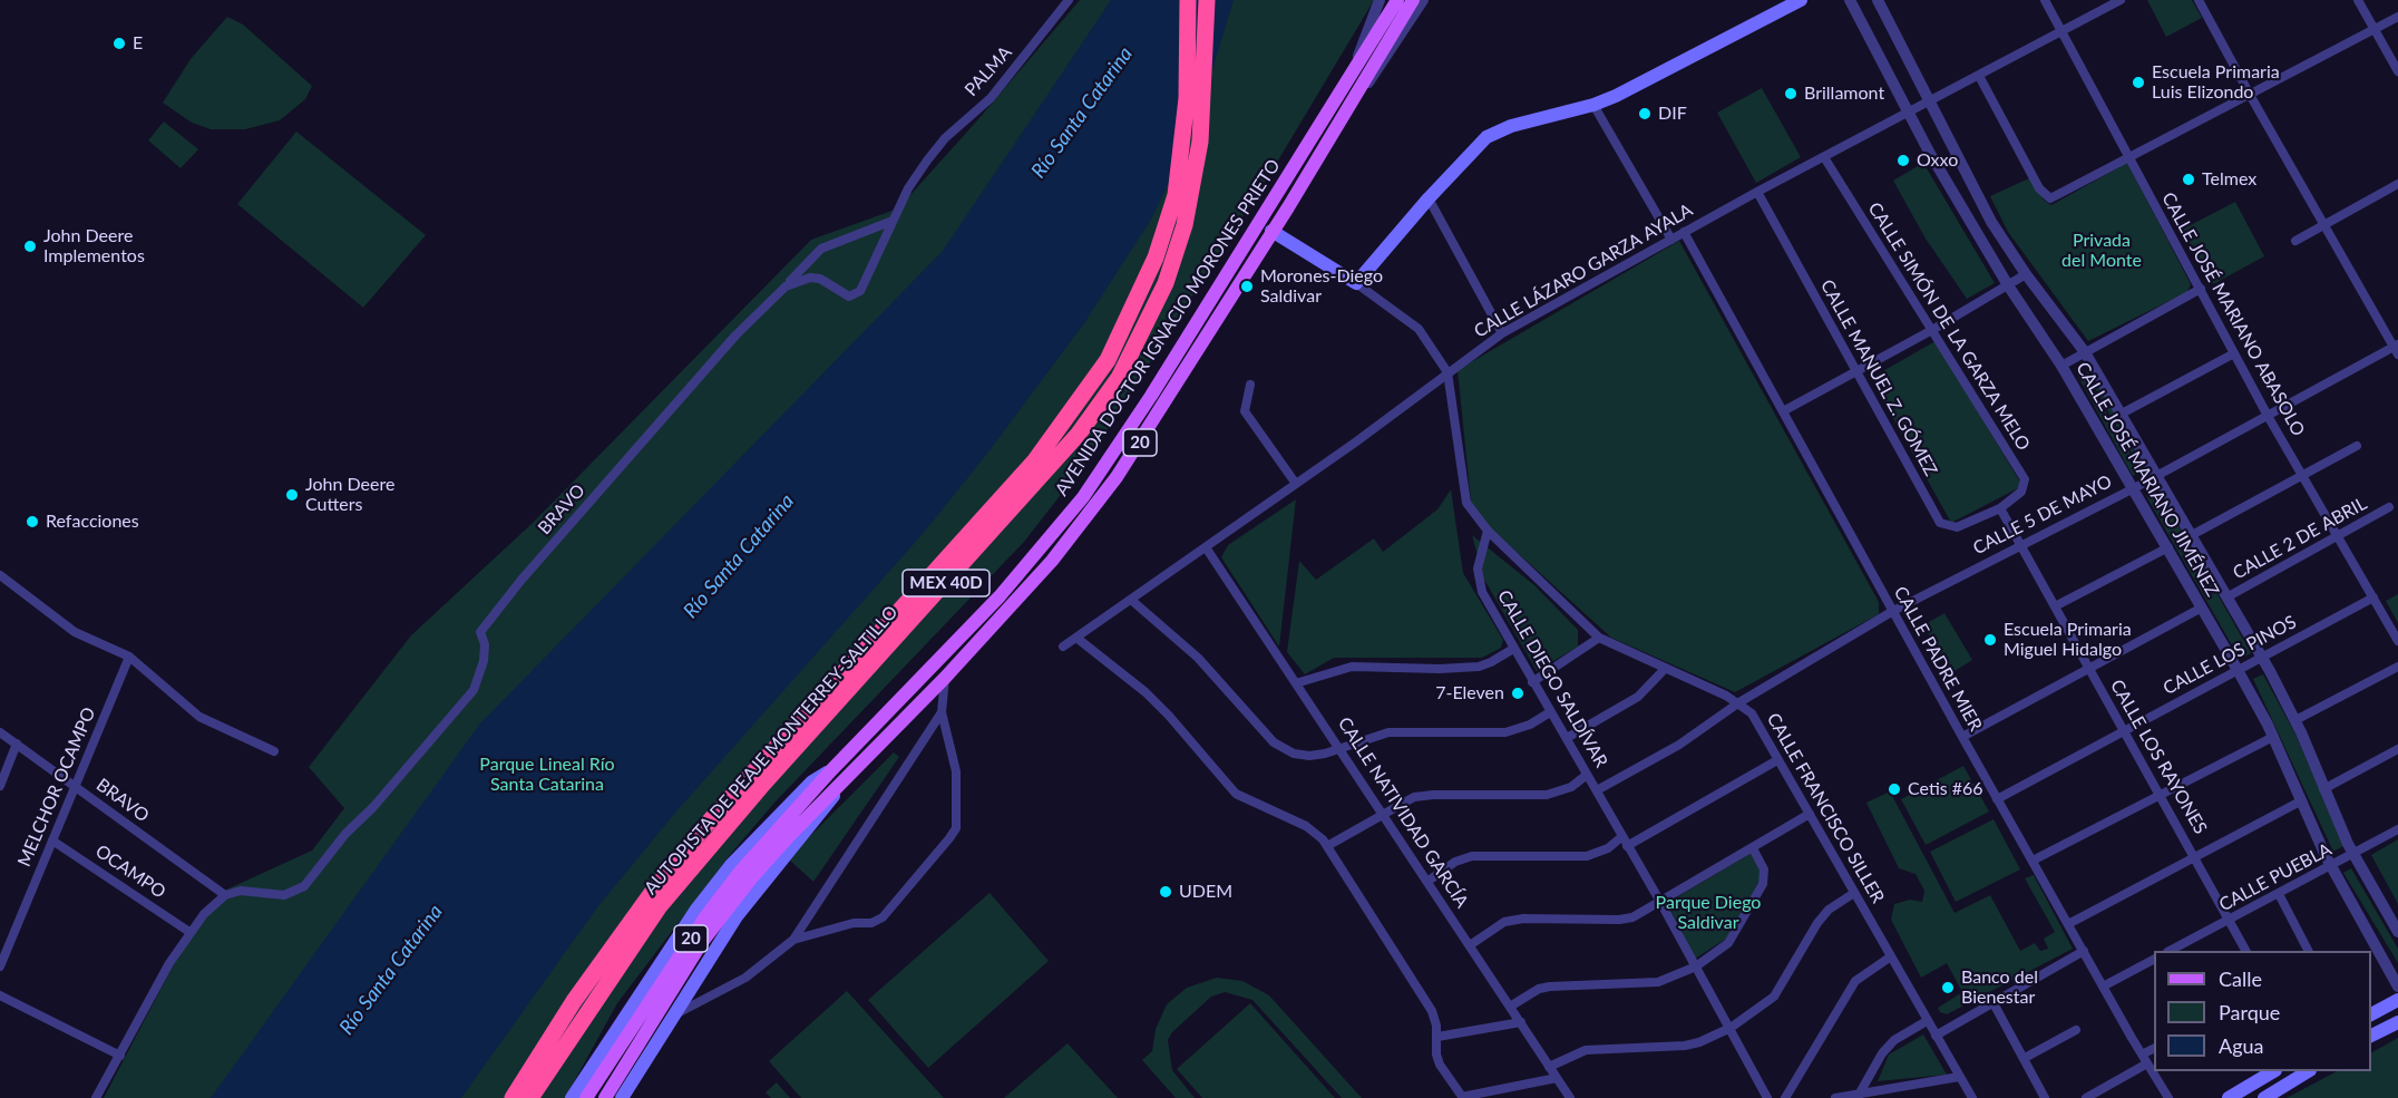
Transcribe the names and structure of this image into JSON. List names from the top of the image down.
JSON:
{
  "streets": {
    "highway": ["MEX 40D", "AUTOPISTA DE PEAJE MONTERREY-SALTILLO"],
    "main road": ["AVENIDA DOCTOR IGNACIO MORONES PRIETO", "20"],
    "street": [
      "PALMA",
      "CALLE LÁZARO GARZA AYALA",
      "CALLE JOSÉ MARIANO ABASOLO",
      "CALLE SIMÓN DE LA GARZA MELO",
      "CALLE MANUEL Z. GÓMEZ",
      "CALLE JOSÉ MARIANO JIMÉNEZ",
      "BRAVO",
      "CALLE 5 DE MAYO",
      "CALLE 2 DE ABRIL",
      "CALLE LOS PINOS",
      "CALLE PADRE MIER",
      "CALLE DIEGO SALDÍVAR",
      "CALLE LOS RAYONES",
      "MELCHOR OCAMPO",
      "CALLE FRANCISCO SILLER",
      "CALLE NATIVIDAD GARCÍA",
      "OCAMPO",
      "CALLE PUEBLA"
    ]
  },
  "crossings": [
    ["PALMA", "BRAVO"],
    ["CALLE LÁZARO GARZA AYALA", "CALLE JOSÉ MARIANO ABASOLO"],
    ["CALLE LÁZARO GARZA AYALA", "CALLE SIMÓN DE LA GARZA MELO"],
    ["CALLE LÁZARO GARZA AYALA", "CALLE MANUEL Z. GÓMEZ"],
    ["CALLE LÁZARO GARZA AYALA", "CALLE JOSÉ MARIANO JIMÉNEZ"],
    ["CALLE LÁZARO GARZA AYALA", "CALLE PADRE MIER"],
    ["CALLE LÁZARO GARZA AYALA", "CALLE NATIVIDAD GARCÍA"],
    ["CALLE JOSÉ MARIANO ABASOLO", "CALLE 5 DE MAYO"],
    ["CALLE JOSÉ MARIANO ABASOLO", "CALLE 2 DE ABRIL"],
    ["CALLE JOSÉ MARIANO ABASOLO", "CALLE LOS PINOS"],
    ["CALLE SIMÓN DE LA GARZA MELO", "CALLE MANUEL Z. GÓMEZ"],
    ["CALLE SIMÓN DE LA GARZA MELO", "CALLE LOS RAYONES"],
    ["AVENIDA DOCTOR IGNACIO MORONES PRIETO", "20"],
    ["CALLE MANUEL Z. GÓMEZ", "CALLE LOS RAYONES"],
    ["CALLE JOSÉ MARIANO JIMÉNEZ", "CALLE 5 DE MAYO"],
    ["CALLE JOSÉ MARIANO JIMÉNEZ", "CALLE 2 DE ABRIL"],
    ["CALLE JOSÉ MARIANO JIMÉNEZ", "CALLE LOS PINOS"],
    ["CALLE JOSÉ MARIANO JIMÉNEZ", "CALLE PUEBLA"],
    ["BRAVO", "MELCHOR OCAMPO"],
    ["CALLE 5 DE MAYO", "CALLE PADRE MIER"],
    ["CALLE 5 DE MAYO", "CALLE DIEGO SALDÍVAR"],
    ["CALLE 5 DE MAYO", "CALLE LOS RAYONES"],
    ["CALLE 5 DE MAYO", "CALLE FRANCISCO SILLER"],
    ["CALLE LOS PINOS", "CALLE PADRE MIER"],
    ["CALLE LOS PINOS", "CALLE LOS RAYONES"],
    ["CALLE DIEGO SALDÍVAR", "CALLE FRANCISCO SILLER"],
    ["CALLE LOS RAYONES", "CALLE PUEBLA"],
    ["MELCHOR OCAMPO", "OCAMPO"]
  ],
  "water": ["Río Santa Catarina"],
  "parks": ["Privada del Monte", "Parque Lineal Río Santa Catarina", "Parque Diego Saldivar"],
  "places": [
    "E",
    "Escuela Primaria Luis Elizondo",
    "Brillamont",
    "DIF",
    "Oxxo",
    "Telmex",
    "John Deere Implementos",
    "Morones-Diego Saldivar",
    "John Deere Cutters",
    "Refacciones",
    "Escuela Primaria Miguel Hidalgo",
    "7-Eleven",
    "Cetis #66",
    "UDEM",
    "Banco del Bienestar"
  ],
  "legend": ["Calle", "Parque", "Agua"]
}
